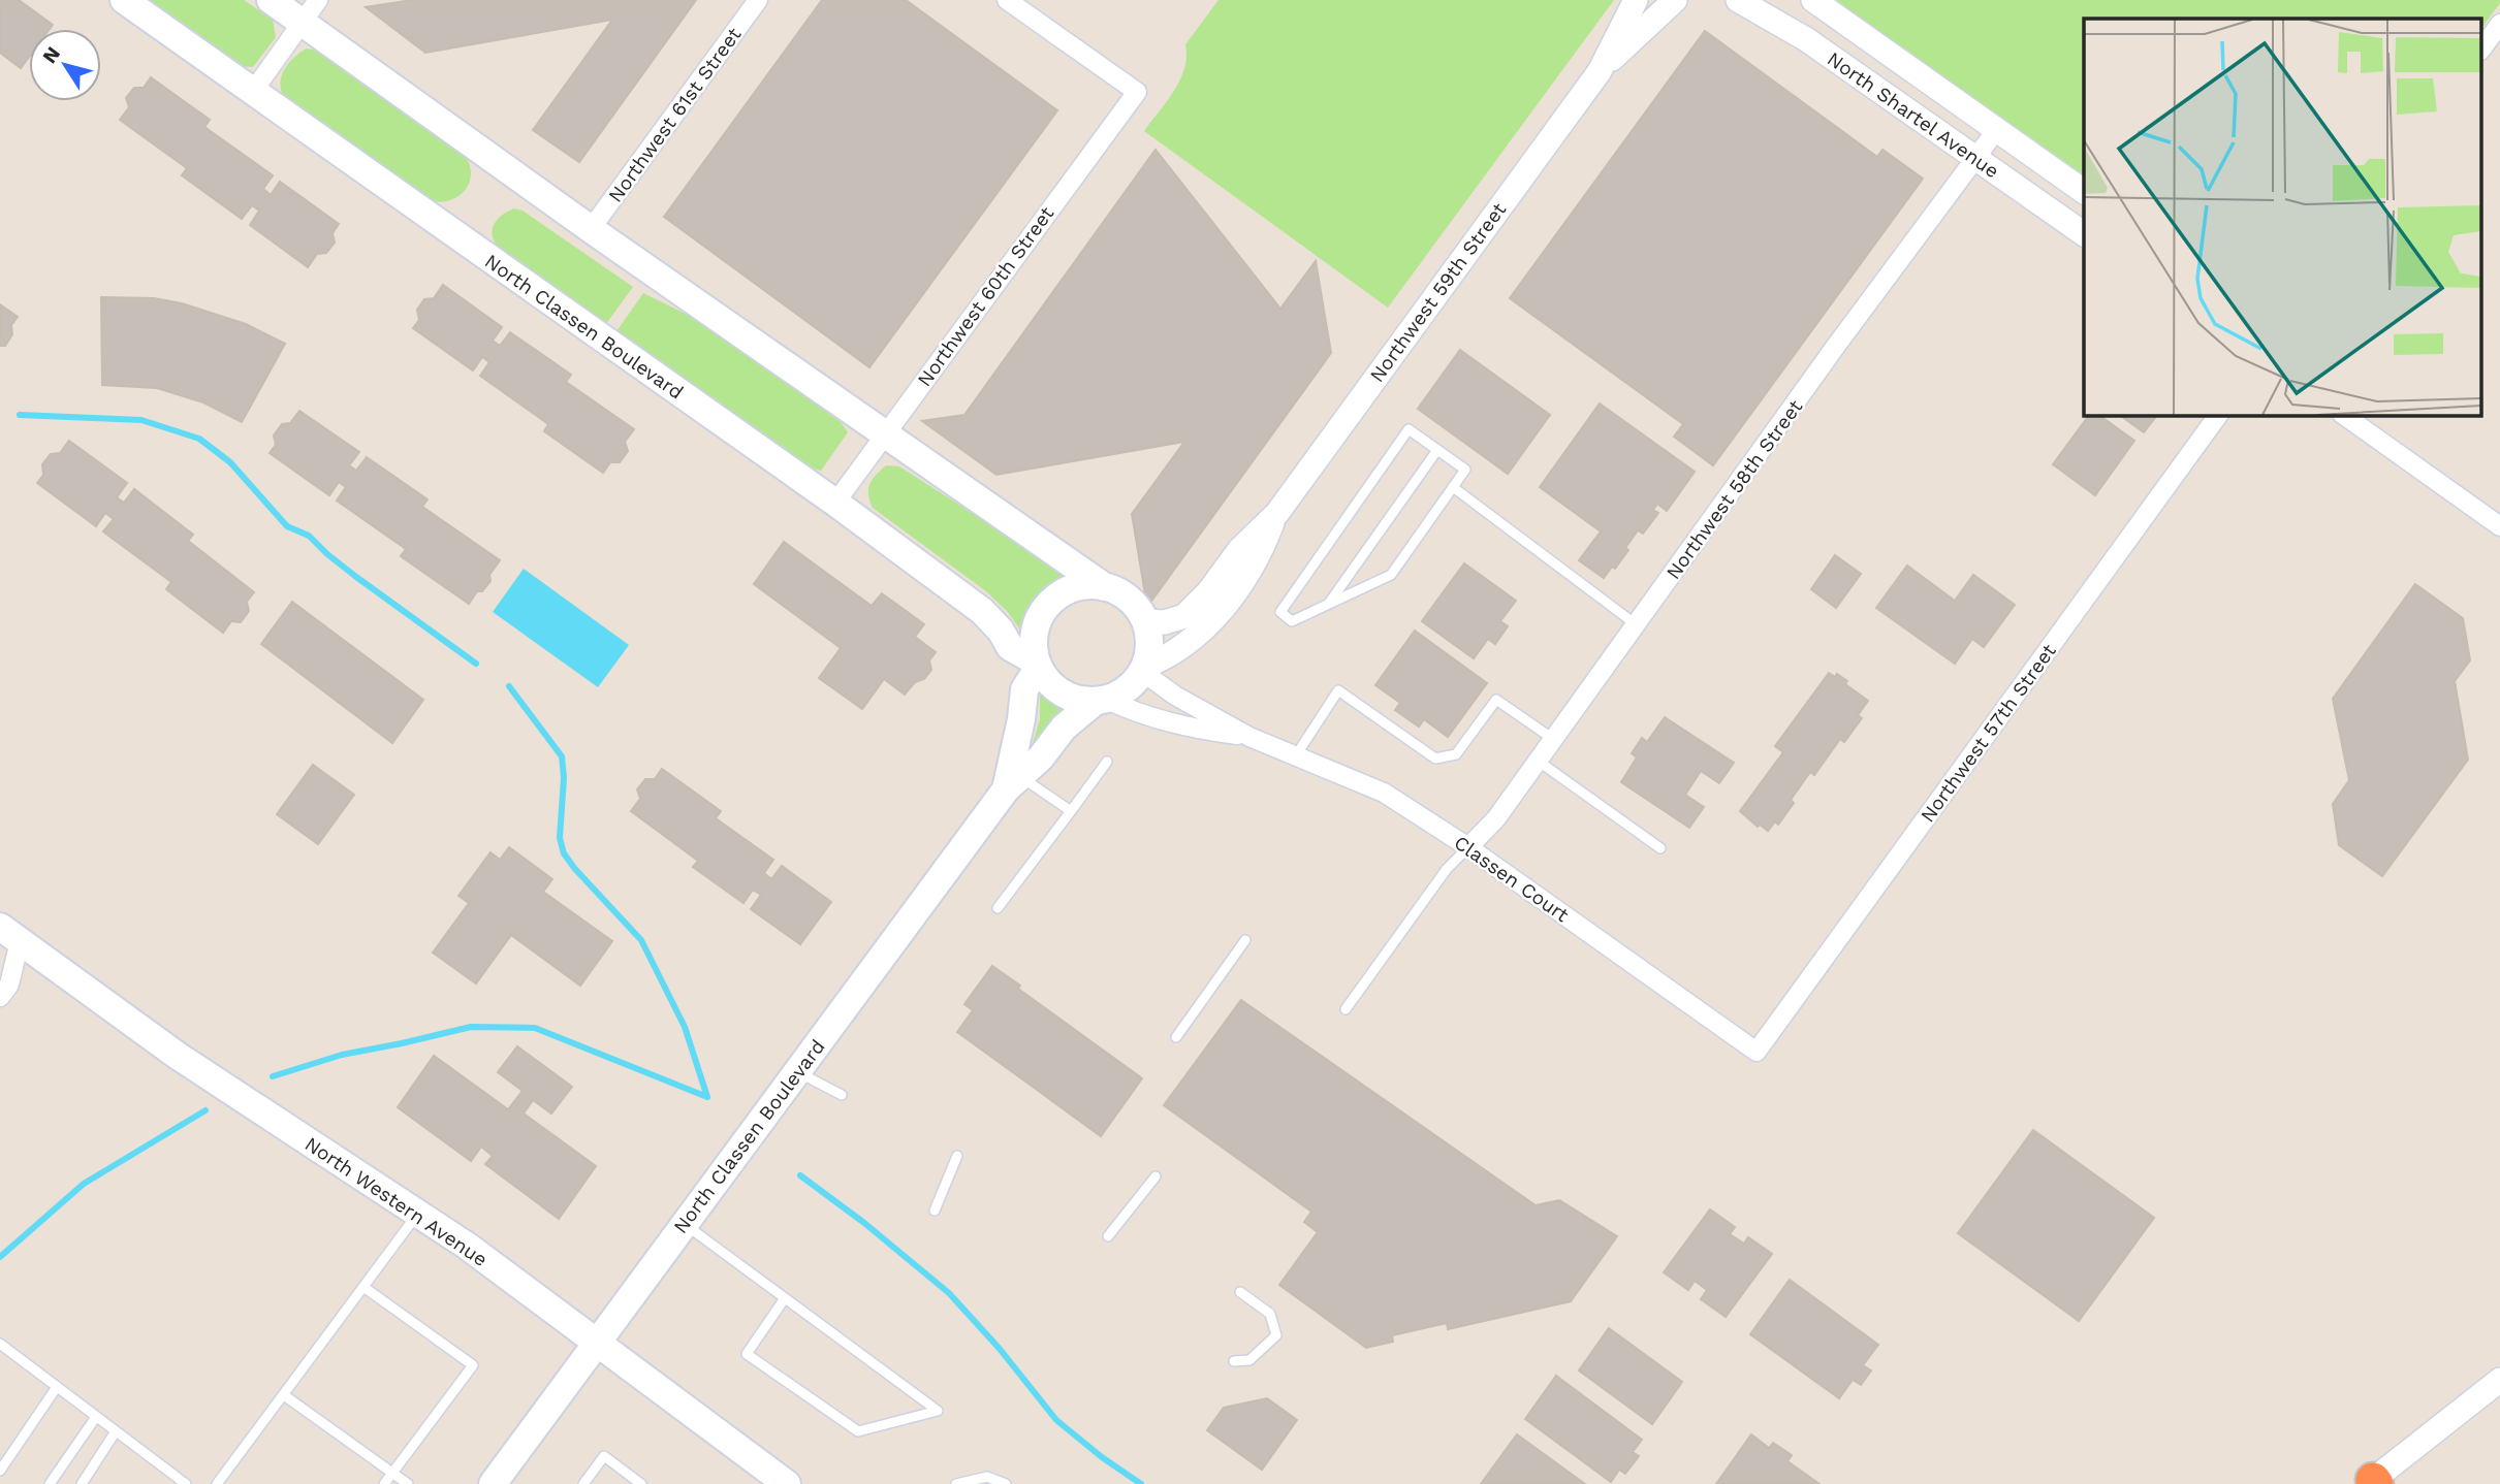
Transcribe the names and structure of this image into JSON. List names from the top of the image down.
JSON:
{
  "streets": {
    "main road": ["North Classen Boulevard", "North Western Avenue"],
    "street": [
      "Northwest 61st Street",
      "North Shartel Avenue",
      "Northwest 59th Street",
      "Northwest 60th Street",
      "Northwest 58th Street",
      "Northwest 57th Street",
      "Classen Court"
    ]
  },
  "crossings": [
    ["North Shartel Avenue", "Northwest 58th Street"],
    ["Northwest 59th Street", "North Classen Boulevard"],
    ["Northwest 59th Street", "Classen Court"],
    ["Northwest 60th Street", "North Classen Boulevard"],
    ["North Classen Boulevard", "Classen Court"],
    ["North Classen Boulevard", "North Western Avenue"],
    ["Northwest 58th Street", "Classen Court"],
    ["Northwest 57th Street", "Classen Court"]
  ],
  "north": "top left"
}
